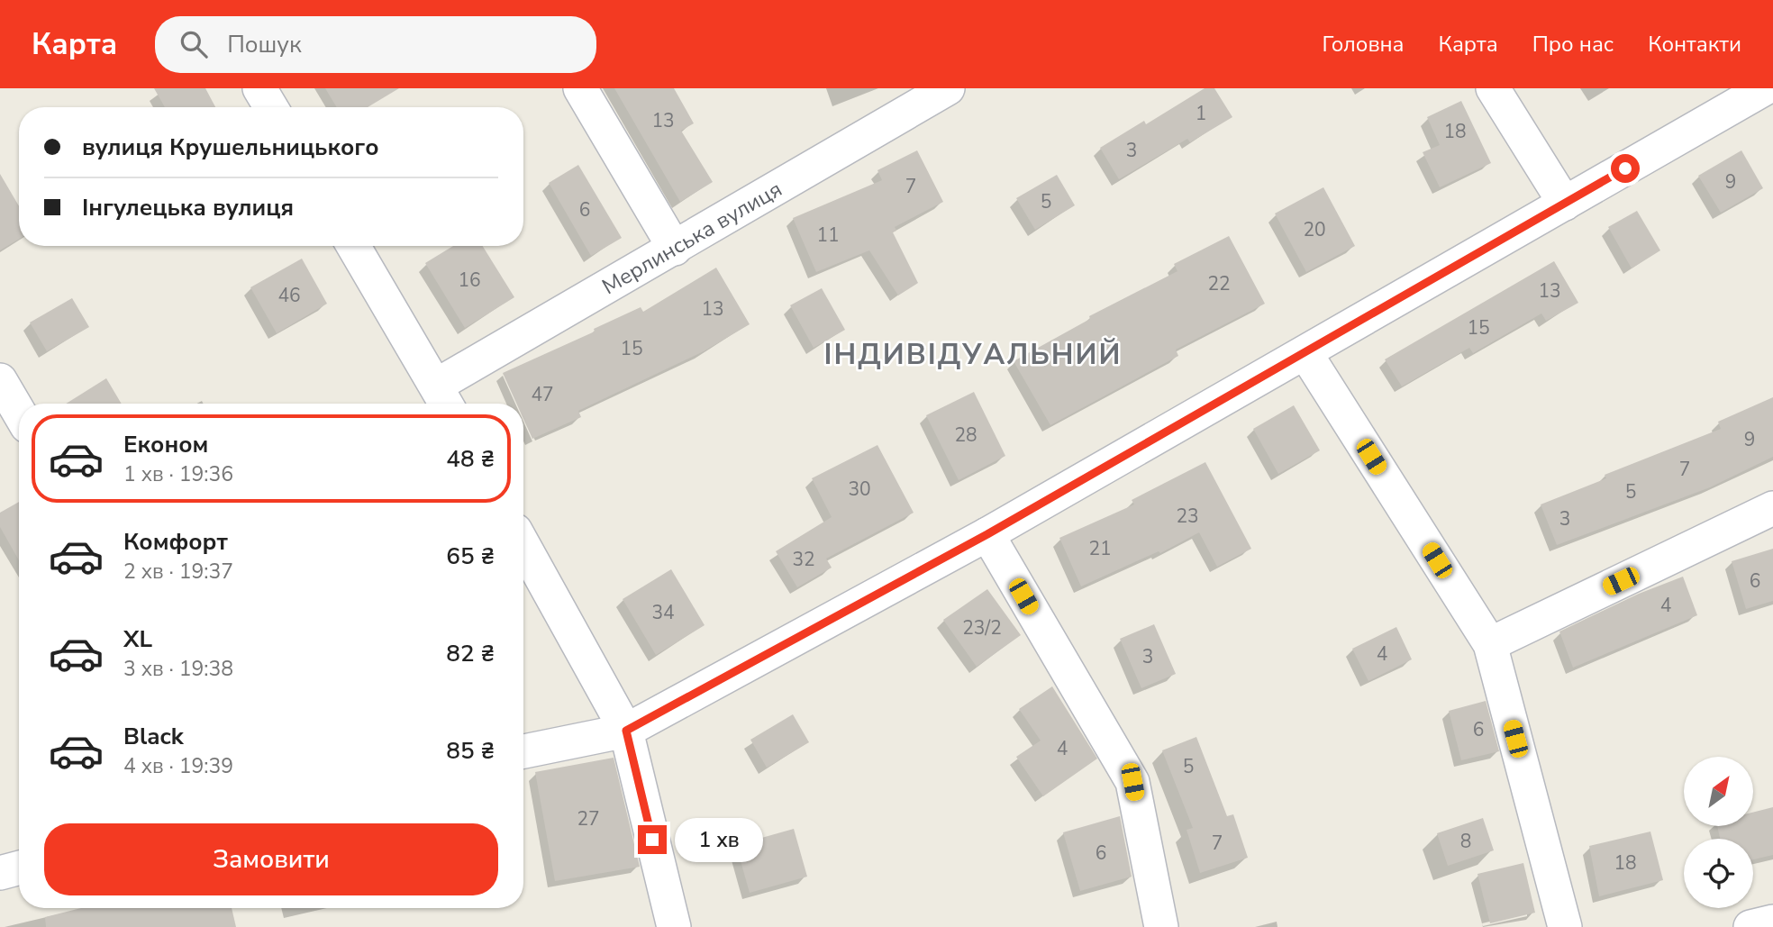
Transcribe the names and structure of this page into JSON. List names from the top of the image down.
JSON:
{
  "streets": {
    "street": ["Мерлинська вулиця"]
  },
  "districts": ["ІНДИВІДУАЛЬНИЙ"],
  "house_numbers": [
    "1",
    "13",
    "18",
    "3",
    "9",
    "7",
    "5",
    "6",
    "20",
    "11",
    "16",
    "22",
    "13",
    "46",
    "13",
    "15",
    "15",
    "47",
    "28",
    "9",
    "7",
    "30",
    "5",
    "23",
    "3",
    "21",
    "32",
    "6",
    "4",
    "34",
    "23/2",
    "4",
    "3",
    "6",
    "4",
    "5",
    "27",
    "8",
    "7",
    "6",
    "18"
  ],
  "north": "top right",
  "page": {
    "header": "Карта",
    "search": "Пошук",
    "nav": [
      "Головна",
      "Карта",
      "Про нас",
      "Контакти"
    ],
    "banner": ["вулиця Крушельницького", "Інгулецька вулиця"],
    "list": [
      {
        "name": "Економ",
        "note": "1 хв · 19:36",
        "value": "48 ₴"
      },
      {
        "name": "Комфорт",
        "note": "2 хв · 19:37",
        "value": "65 ₴"
      },
      {
        "name": "XL",
        "note": "3 хв · 19:38",
        "value": "82 ₴"
      },
      {
        "name": "Black",
        "note": "4 хв · 19:39",
        "value": "85 ₴"
      }
    ],
    "buttons": "Замовити",
    "bubble": "1 хв"
  }
}
